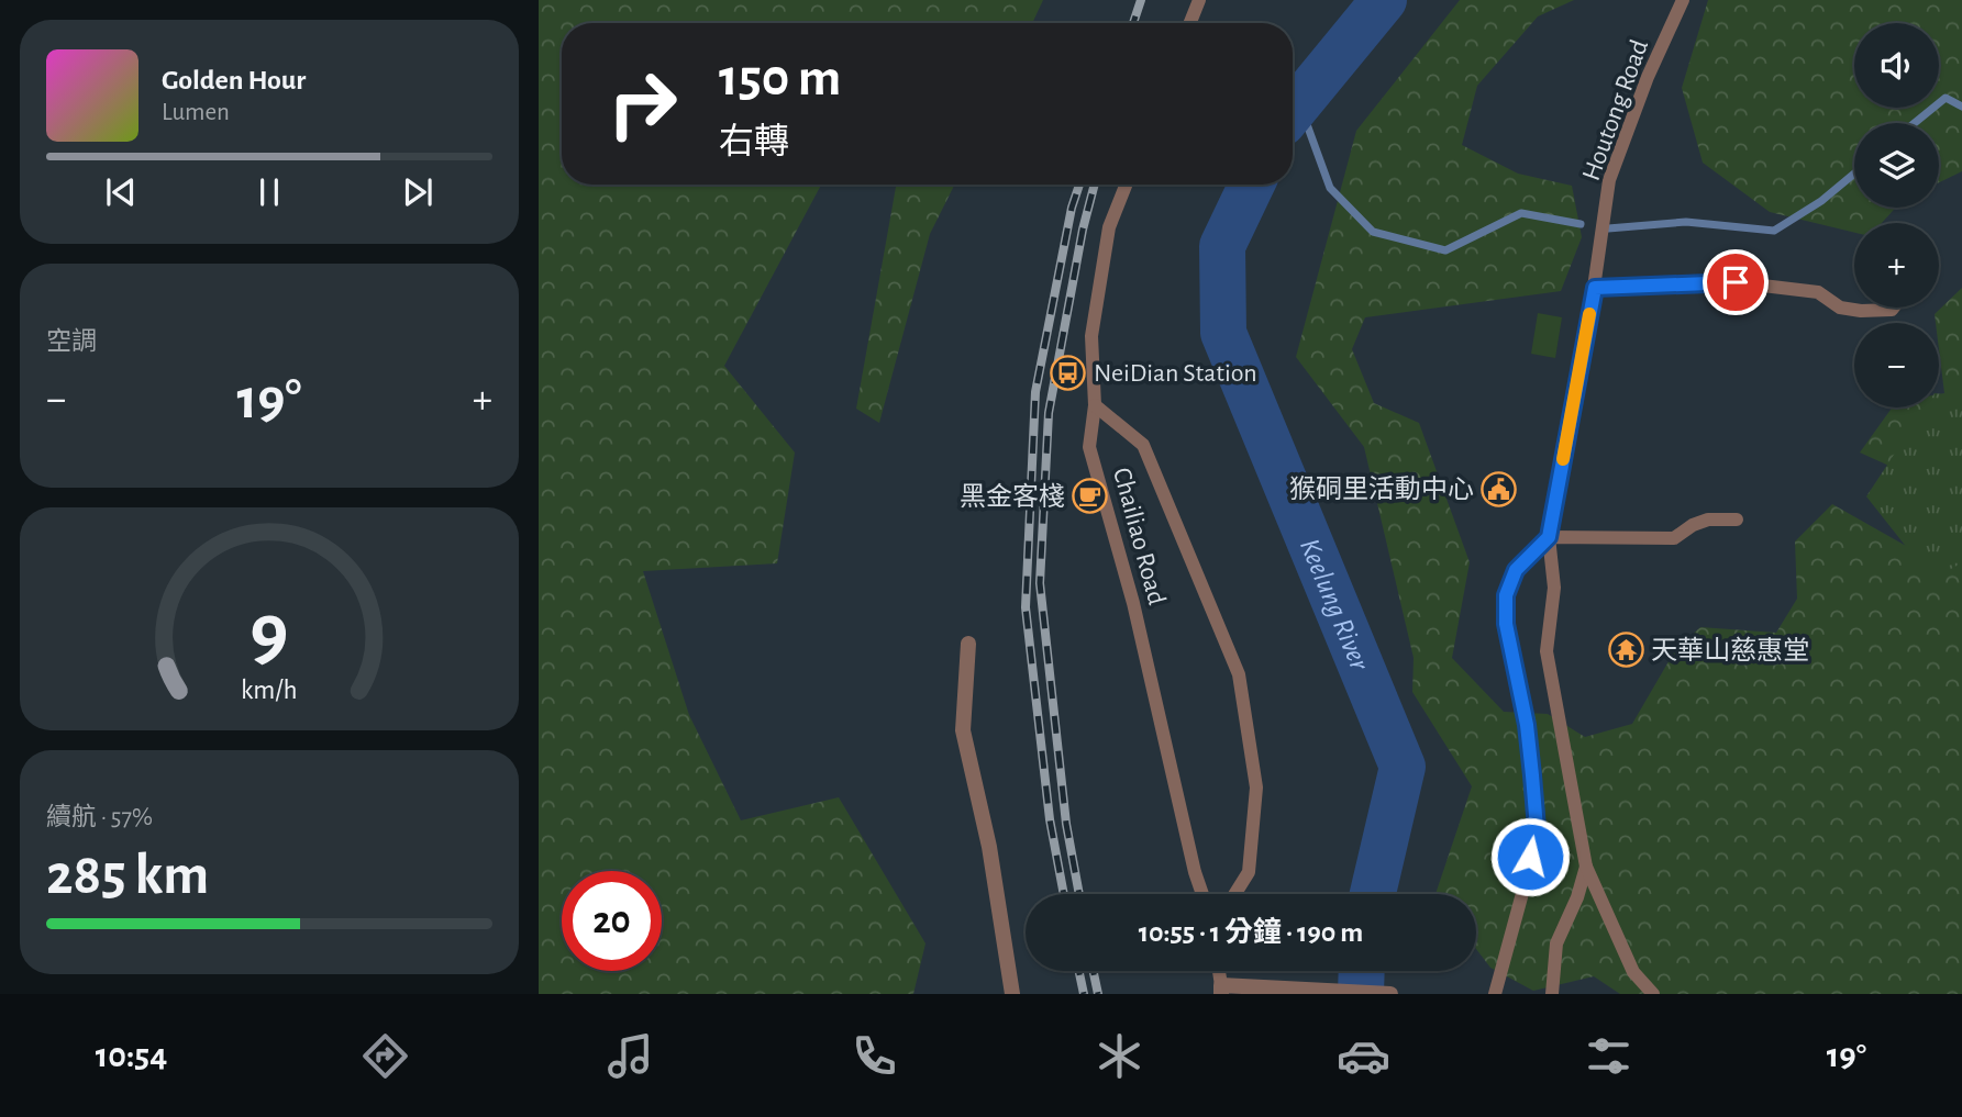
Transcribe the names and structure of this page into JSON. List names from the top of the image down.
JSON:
{
  "streets": {
    "lane": ["Houtong Road", "Chailiao Road"]
  },
  "water": ["Keelung River"],
  "places": {
    "bus stop": ["NeiDian Station"],
    "public building": ["猴硐里活動中心"],
    "cafe": ["黑金客棧"],
    "temple": ["天華山慈惠堂"]
  },
  "page": {
    "map_buttons": ["+", "−"],
    "turn": ["150 m", "右轉"],
    "song": ["Golden Hour", "Lumen"],
    "tile": [
      "空調",
      ["續航 · 57%", "285 km"]
    ],
    "heat": ["−", "19°", "+"],
    "limit": "20",
    "trip": "10:55 · 1 分鐘 · 190 m",
    "tabs": ["10:54", "19°"],
    "gauge": ["9", "km/h"]
  }
}
